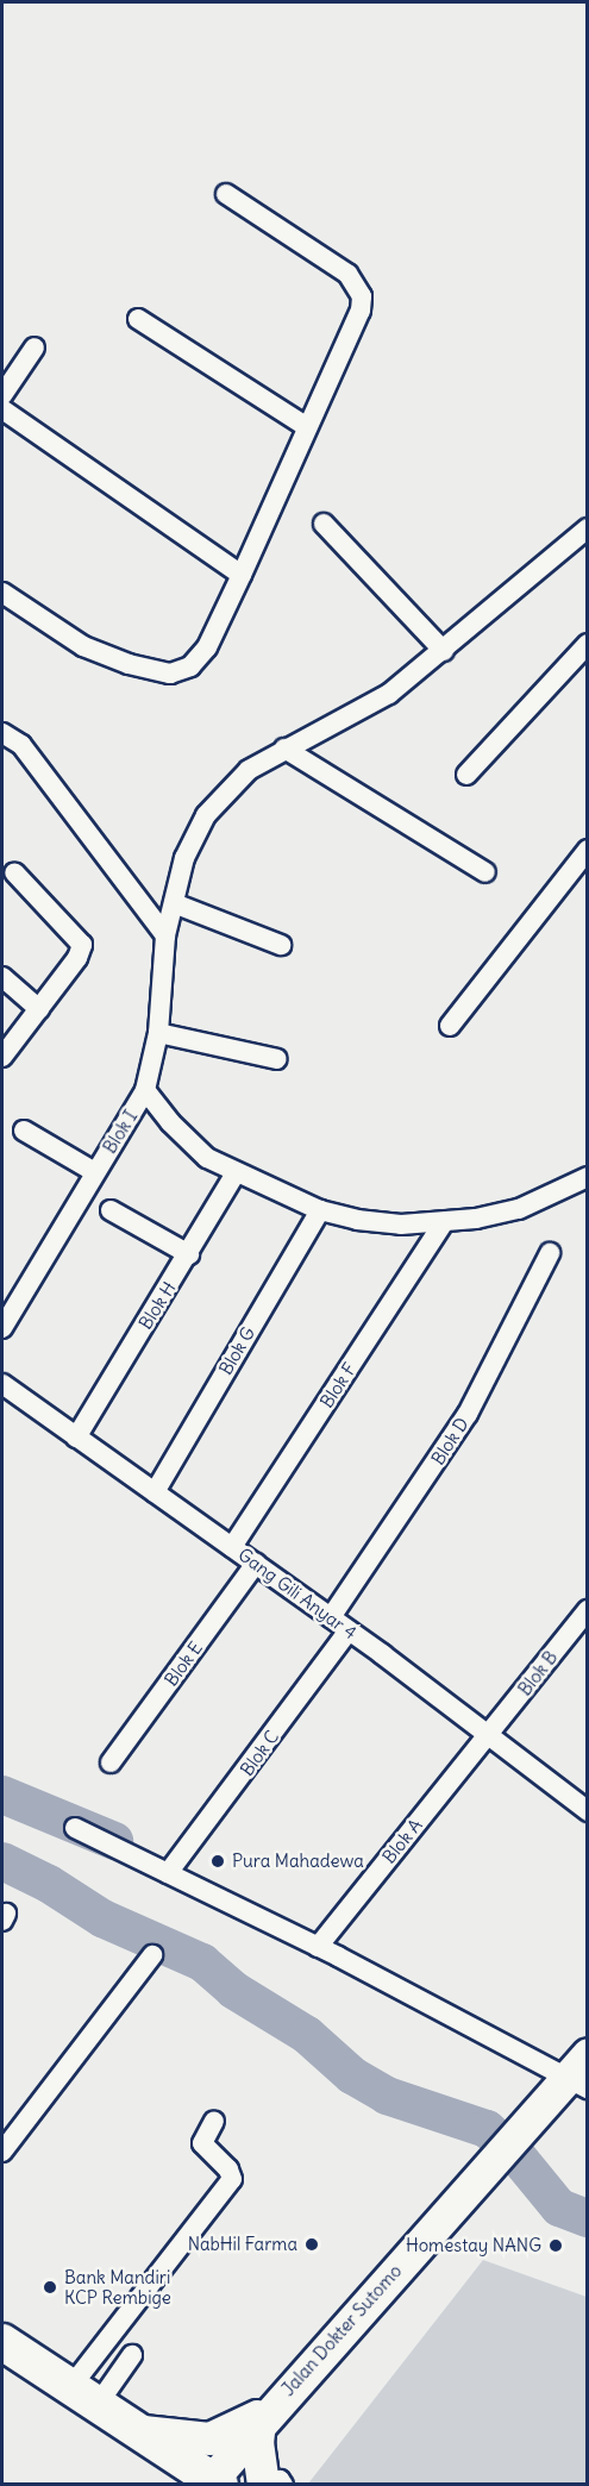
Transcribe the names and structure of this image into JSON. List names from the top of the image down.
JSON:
{
  "streets": {
    "main road": ["Jalan Dokter Sutomo"],
    "street": [
      "Blok I",
      "Blok H",
      "Blok G",
      "Blok F",
      "Blok D",
      "Gang Gili Anyar 4",
      "Blok E",
      "Blok B",
      "Blok C",
      "Blok A"
    ]
  },
  "crossings": [
    ["Blok H", "Gang Gili Anyar 4"],
    ["Blok G", "Gang Gili Anyar 4"],
    ["Blok F", "Gang Gili Anyar 4"],
    ["Blok D", "Gang Gili Anyar 4"],
    ["Gang Gili Anyar 4", "Blok E"],
    ["Gang Gili Anyar 4", "Blok B"],
    ["Gang Gili Anyar 4", "Blok C"],
    ["Gang Gili Anyar 4", "Blok A"],
    ["Blok B", "Blok A"]
  ],
  "places": [
    "Pura Mahadewa",
    "NabHil Farma",
    "Homestay NANG",
    "Bank Mandiri KCP Rembige"
  ]
}
